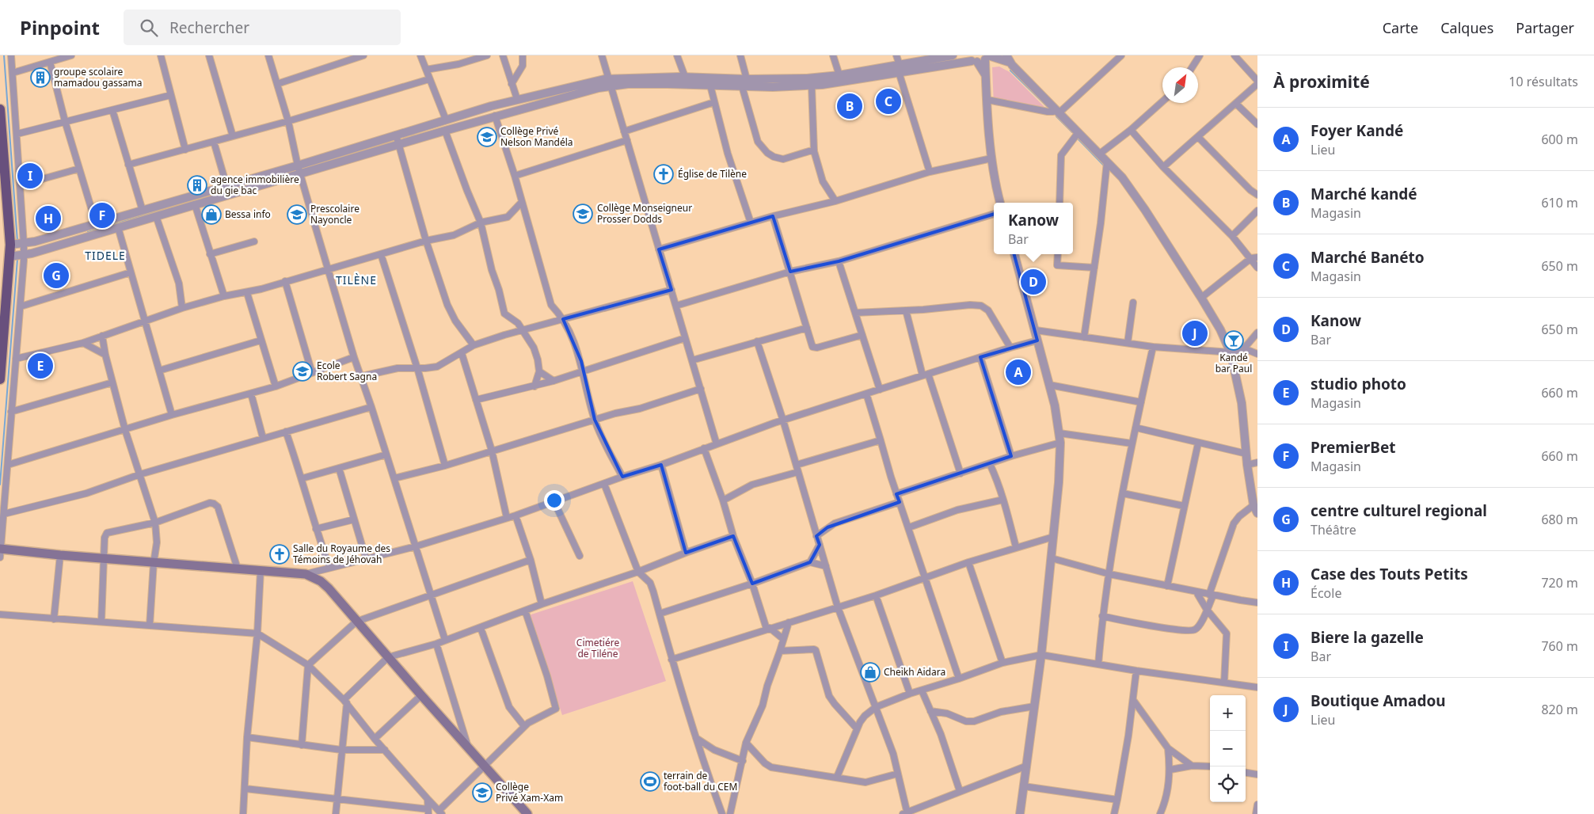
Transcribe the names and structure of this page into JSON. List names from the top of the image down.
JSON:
{
  "districts": ["TIDELE", "TILÈNE"],
  "parks": ["Cimetiére de Tiléne"],
  "places": {
    "building": ["groupe scolaire mamadou gassama", "agence immobilière du gie bac"],
    "school or university": [
      "Collège Privé Nelson Mandéla",
      "Collège Monseigneur Prosser Dodds",
      "Prescolaire Nayoncle",
      "Ecole Robert Sagna",
      "Collège Privé Xam-Xam"
    ],
    "church": ["Église de Tilène", "Salle du Royaume des Témoins de Jéhovah"],
    "shop": ["Bessa info", "Cheikh Aidara"],
    "bar": ["Kandé bar Paul"],
    "sports": ["terrain de foot-ball du CEM"]
  },
  "north": "top right",
  "page": {
    "header": "Pinpoint",
    "search": "Rechercher",
    "nav": ["Carte", "Calques", "Partager"],
    "heading": ["À proximité", "10 résultats"],
    "pins": [
      "C",
      "B",
      "I",
      "F",
      "H",
      "G",
      "D",
      "J",
      "E",
      "A"
    ],
    "list": [
      {
        "mark": "A",
        "name": "Foyer Kandé",
        "note": "Lieu",
        "value": "600 m"
      },
      {
        "mark": "B",
        "name": "Marché kandé",
        "note": "Magasin",
        "value": "610 m"
      },
      {
        "mark": "C",
        "name": "Marché Banéto",
        "note": "Magasin",
        "value": "650 m"
      },
      {
        "mark": "D",
        "name": "Kanow",
        "note": "Bar",
        "value": "650 m"
      },
      {
        "mark": "E",
        "name": "studio photo",
        "note": "Magasin",
        "value": "660 m"
      },
      {
        "mark": "F",
        "name": "PremierBet",
        "note": "Magasin",
        "value": "660 m"
      },
      {
        "mark": "G",
        "name": "centre culturel regional",
        "note": "Théâtre",
        "value": "680 m"
      },
      {
        "mark": "H",
        "name": "Case des Touts Petits",
        "note": "École",
        "value": "720 m"
      },
      {
        "mark": "I",
        "name": "Biere la gazelle",
        "note": "Bar",
        "value": "760 m"
      },
      {
        "mark": "J",
        "name": "Boutique Amadou",
        "note": "Lieu",
        "value": "820 m"
      }
    ],
    "popup": ["Kanow", "Bar"],
    "map_buttons": ["+", "−"]
  }
}
